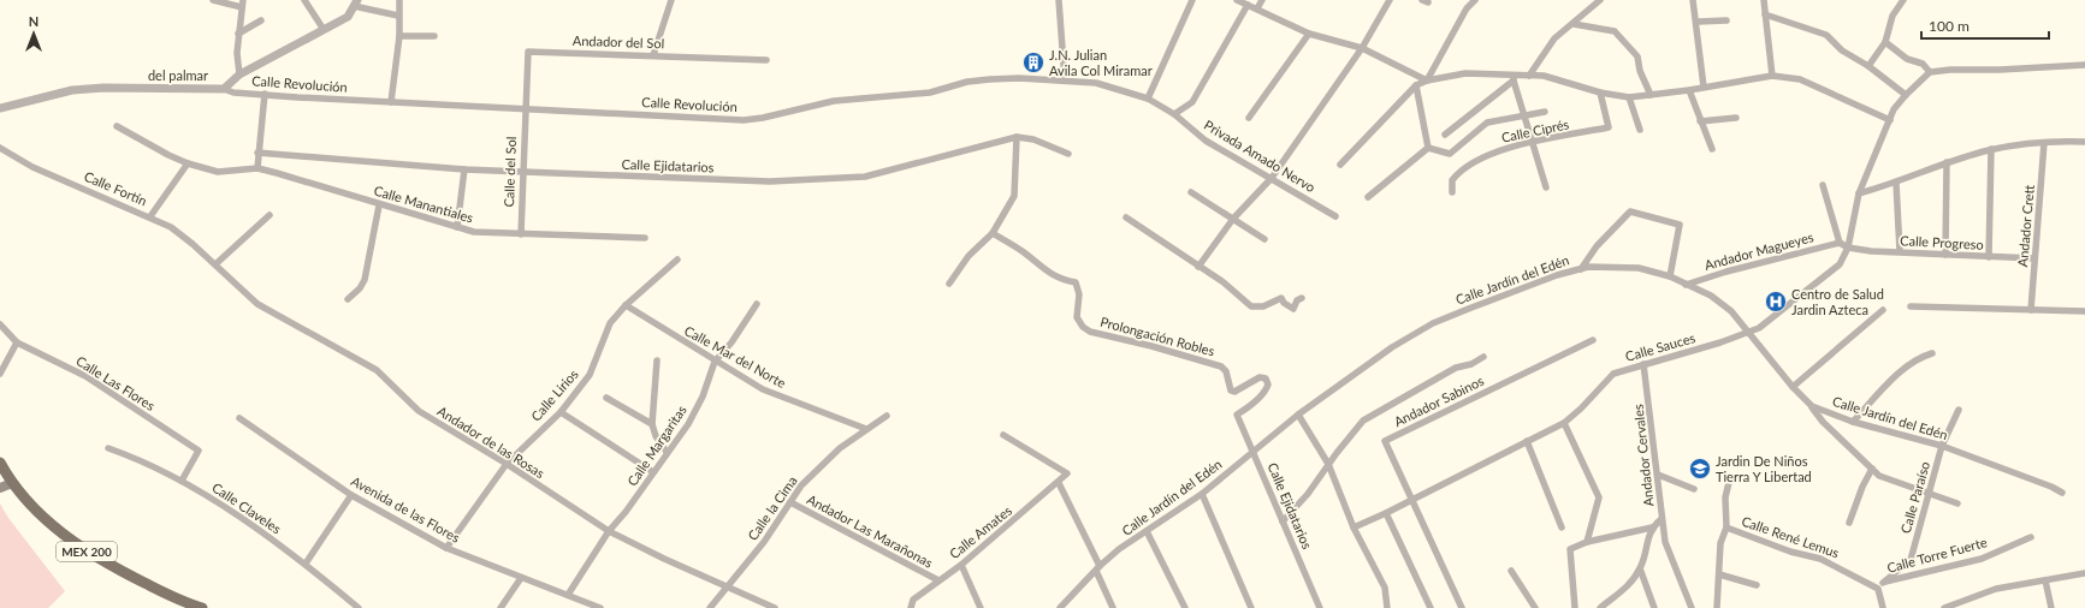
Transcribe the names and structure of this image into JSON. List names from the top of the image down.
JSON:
{
  "streets": {
    "main road": ["MEX 200"],
    "street": [
      "Andador del Sol",
      "del palmar",
      "Calle Revolución",
      "Calle Ciprés",
      "Privada Amado Nervo",
      "Calle Ejidatarios",
      "Calle del Sol",
      "Calle Fortín",
      "Calle Manantiales",
      "Andador Crett",
      "Calle Progreso",
      "Andador Magueyes",
      "Calle Jardín del Edén",
      "Prolongación Robles",
      "Calle Sauces",
      "Calle Mar del Norte",
      "Calle Las Flores",
      "Calle Lirios",
      "Andador Sabinos",
      "Andador de las Rosas",
      "Calle Margaritas",
      "Andador Cervales",
      "Calle Paraíso",
      "Calle Claveles",
      "Calle la Cima",
      "Avenida de las Flores",
      "Andador Las Marañonas",
      "Calle Amates",
      "Calle René Lemus",
      "Calle Torre Fuerte"
    ]
  },
  "crossings": [
    ["Andador del Sol", "Calle Revolución"],
    ["Andador del Sol", "Calle del Sol"],
    ["del palmar", "Calle Revolución"],
    ["Calle Revolución", "Privada Amado Nervo"],
    ["Calle Revolución", "Calle del Sol"],
    ["Calle Ejidatarios", "Calle del Sol"],
    ["Calle Ejidatarios", "Calle Jardín del Edén"],
    ["Calle Ejidatarios", "Prolongación Robles"],
    ["Calle Ejidatarios", "Andador Sabinos"],
    ["Calle del Sol", "Calle Manantiales"],
    ["Calle Fortín", "Andador de las Rosas"],
    ["Andador Crett", "Calle Progreso"],
    ["Calle Progreso", "Calle Sauces"],
    ["Andador Magueyes", "Calle Jardín del Edén"],
    ["Calle Jardín del Edén", "Calle Sauces"],
    ["Calle Jardín del Edén", "Calle Paraíso"],
    ["Calle Sauces", "Andador Sabinos"],
    ["Calle Sauces", "Andador Cervales"],
    ["Calle Mar del Norte", "Calle Lirios"],
    ["Calle Mar del Norte", "Calle Margaritas"],
    ["Calle Mar del Norte", "Calle la Cima"],
    ["Calle Las Flores", "Calle Claveles"],
    ["Calle Lirios", "Andador de las Rosas"],
    ["Calle Lirios", "Avenida de las Flores"],
    ["Andador de las Rosas", "Calle Margaritas"],
    ["Andador de las Rosas", "Calle la Cima"],
    ["Calle Margaritas", "Avenida de las Flores"],
    ["Calle Paraíso", "Calle René Lemus"],
    ["Calle Paraíso", "Calle Torre Fuerte"],
    ["Calle la Cima", "Andador Las Marañonas"],
    ["Andador Las Marañonas", "Calle Amates"],
    ["Calle René Lemus", "Calle Torre Fuerte"]
  ],
  "places": {
    "building": ["J.N. Julian Avila Col Miramar"],
    "hospital": ["Centro de Salud Jardin Azteca"],
    "school or university": ["Jardin De Niños Tierra Y Libertad"]
  },
  "scale_bar": "100 m",
  "north": "top"
}
